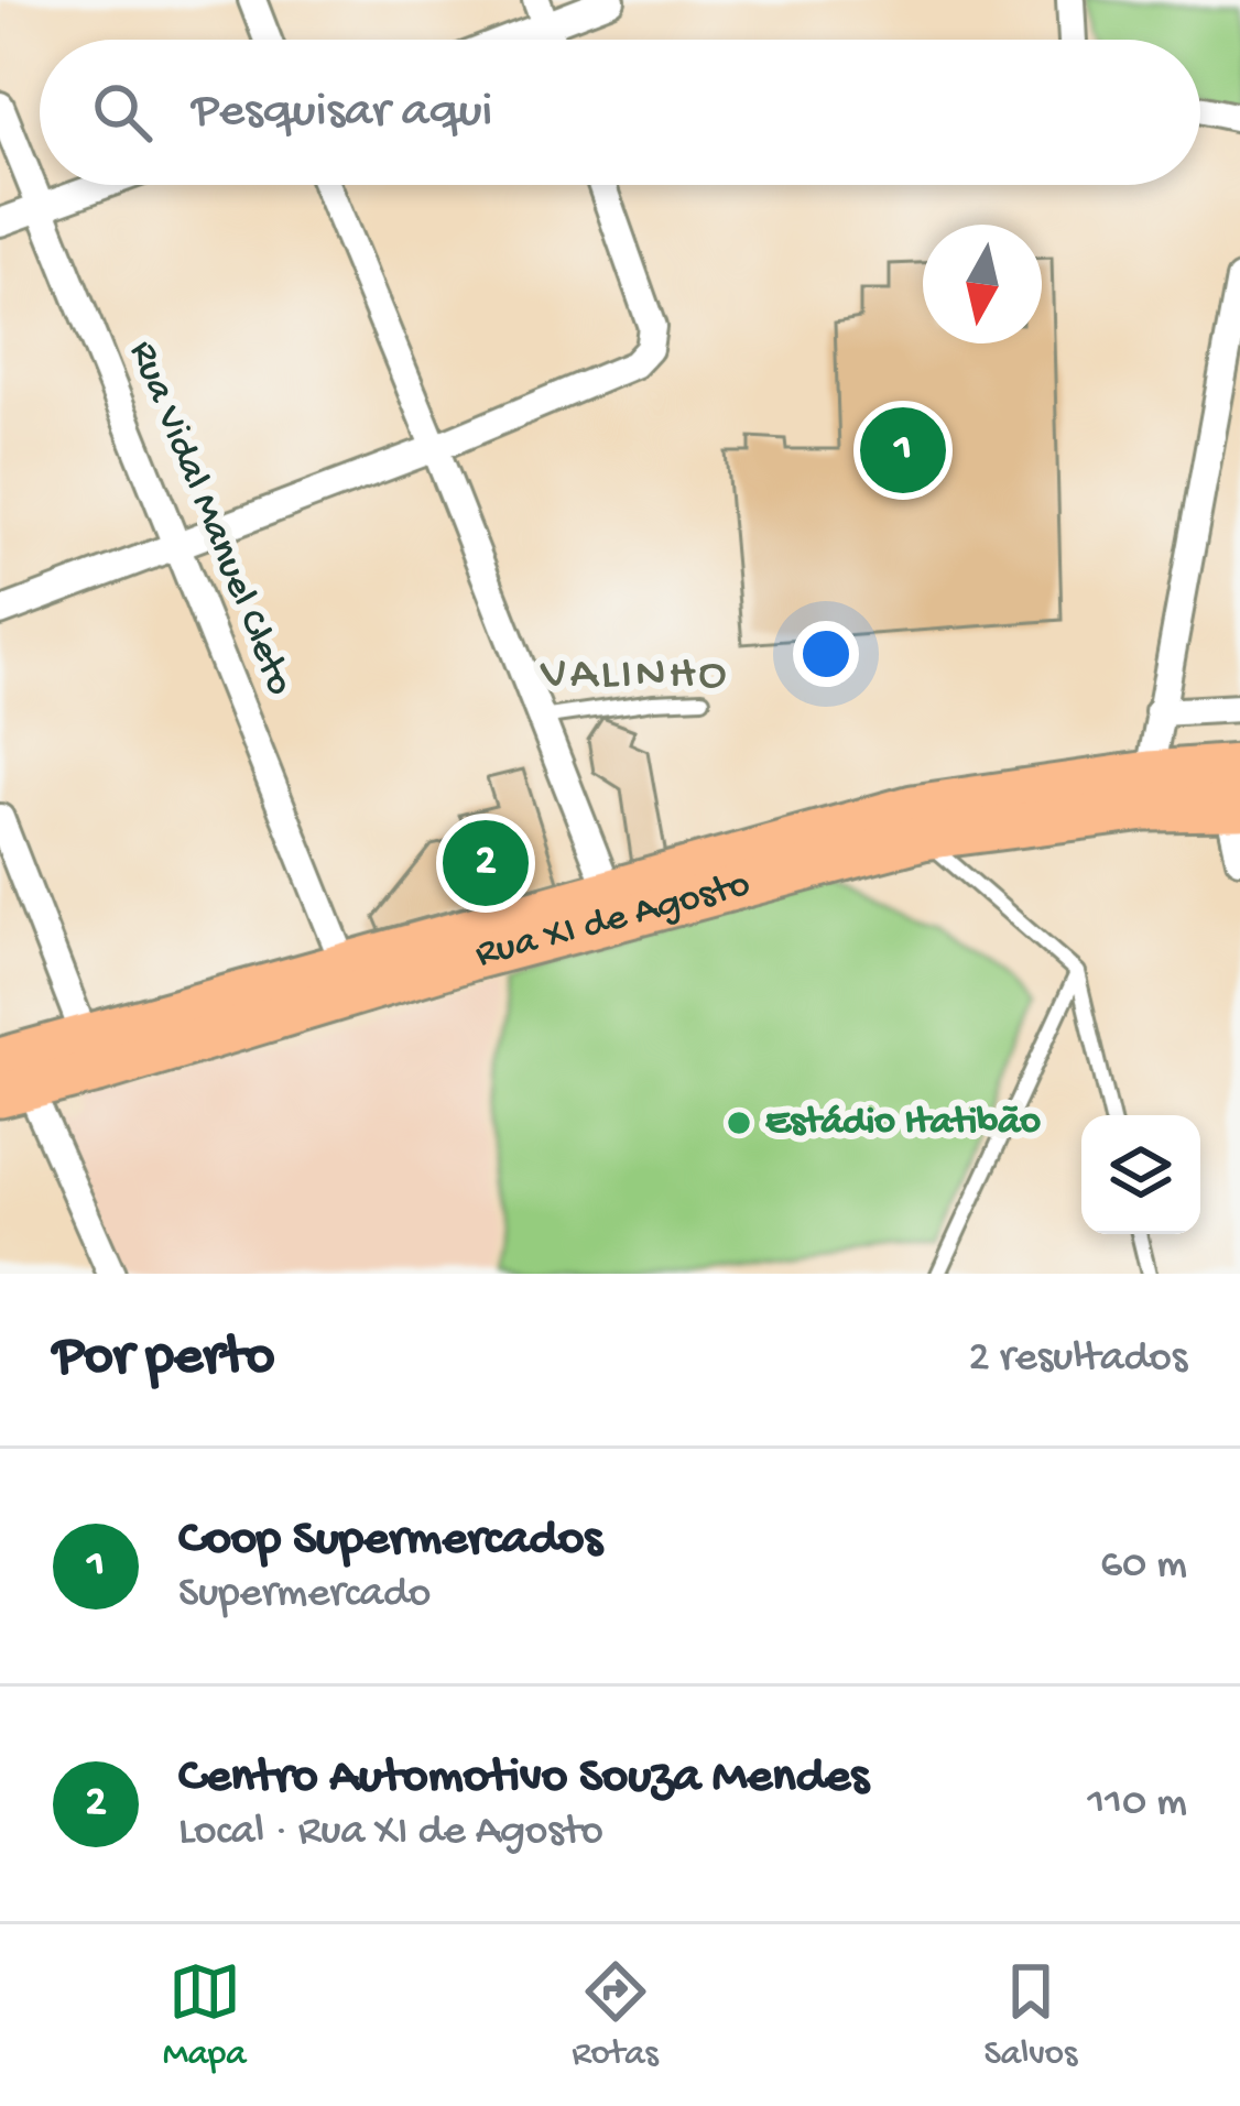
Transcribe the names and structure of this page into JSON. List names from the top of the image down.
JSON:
{
  "streets": {
    "main road": ["Rua XI de Agosto"],
    "street": ["Rua Vidal Manuel Cleto"]
  },
  "crossings": [
    ["Rua Vidal Manuel Cleto", "Rua XI de Agosto"]
  ],
  "districts": ["VALINHO"],
  "places": ["Estádio Itatibão"],
  "north": "bottom",
  "page": {
    "search": "Pesquisar aqui",
    "pins": ["1", "2"],
    "heading": ["Por perto", "2 resultados"],
    "list": [
      {
        "mark": "1",
        "name": "Coop Supermercados",
        "note": "Supermercado",
        "value": "60 m"
      },
      {
        "mark": "2",
        "name": "Centro Automotivo Souza Mendes",
        "note": "Local · Rua XI de Agosto",
        "value": "110 m"
      }
    ],
    "nav": ["Mapa", "Rotas", "Salvos"]
  }
}
